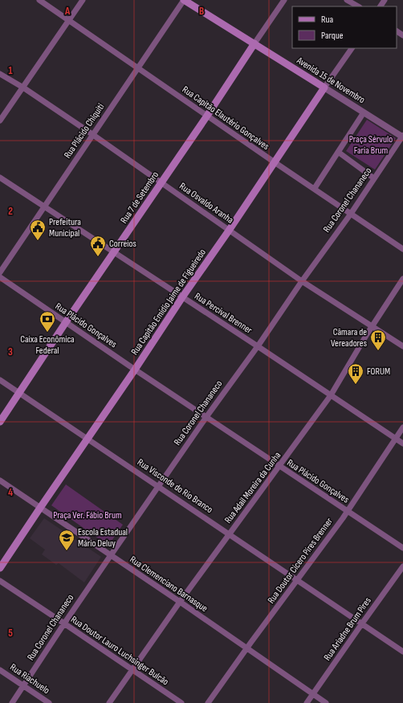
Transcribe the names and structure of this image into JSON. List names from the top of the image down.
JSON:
{
  "streets": {
    "main road": ["Avenida 15 de Novembro", "Rua 7 de Setembro", "Rua Capitão Emídio Jaime de Figueiredo"],
    "street": [
      "Rua Capitão Elautério Gonçalves",
      "Rua Plácido Chiquiti",
      "Rua Coronel Chananeco",
      "Rua Osvaldo Aranha",
      "Rua Percival Brenner",
      "Rua Plácido Gonçalves",
      "Rua Visconde do Rio Branco",
      "Rua Adail Moreira da Cunha",
      "Rua Doutor Cícero Pires Brenner",
      "Rua Clemenciano Barnasque",
      "Rua Ariadne Brum Pires",
      "Rua Doutor Lauro Luchsinger Bulcão",
      "Rua Riachuelo"
    ]
  },
  "crossings": [
    ["Avenida 15 de Novembro", "Rua Plácido Chiquiti"],
    ["Avenida 15 de Novembro", "Rua 7 de Setembro"],
    ["Avenida 15 de Novembro", "Rua Coronel Chananeco"],
    ["Avenida 15 de Novembro", "Rua Capitão Emídio Jaime de Figueiredo"],
    ["Rua Capitão Elautério Gonçalves", "Rua Plácido Chiquiti"],
    ["Rua Capitão Elautério Gonçalves", "Rua 7 de Setembro"],
    ["Rua Capitão Elautério Gonçalves", "Rua Coronel Chananeco"],
    ["Rua Capitão Elautério Gonçalves", "Rua Capitão Emídio Jaime de Figueiredo"],
    ["Rua Plácido Chiquiti", "Rua Osvaldo Aranha"],
    ["Rua Plácido Chiquiti", "Rua Percival Brenner"],
    ["Rua 7 de Setembro", "Rua Osvaldo Aranha"],
    ["Rua 7 de Setembro", "Rua Percival Brenner"],
    ["Rua 7 de Setembro", "Rua Plácido Gonçalves"],
    ["Rua 7 de Setembro", "Rua Visconde do Rio Branco"],
    ["Rua Coronel Chananeco", "Rua Osvaldo Aranha"],
    ["Rua Coronel Chananeco", "Rua Percival Brenner"],
    ["Rua Coronel Chananeco", "Rua Plácido Gonçalves"],
    ["Rua Coronel Chananeco", "Rua Visconde do Rio Branco"],
    ["Rua Coronel Chananeco", "Rua Clemenciano Barnasque"],
    ["Rua Coronel Chananeco", "Rua Doutor Lauro Luchsinger Bulcão"],
    ["Rua Coronel Chananeco", "Rua Riachuelo"],
    ["Rua Osvaldo Aranha", "Rua Capitão Emídio Jaime de Figueiredo"],
    ["Rua Osvaldo Aranha", "Rua Adail Moreira da Cunha"],
    ["Rua Capitão Emídio Jaime de Figueiredo", "Rua Percival Brenner"],
    ["Rua Capitão Emídio Jaime de Figueiredo", "Rua Plácido Gonçalves"],
    ["Rua Capitão Emídio Jaime de Figueiredo", "Rua Visconde do Rio Branco"],
    ["Rua Capitão Emídio Jaime de Figueiredo", "Rua Clemenciano Barnasque"],
    ["Rua Percival Brenner", "Rua Adail Moreira da Cunha"],
    ["Rua Percival Brenner", "Rua Doutor Cícero Pires Brenner"],
    ["Rua Plácido Gonçalves", "Rua Adail Moreira da Cunha"],
    ["Rua Plácido Gonçalves", "Rua Doutor Cícero Pires Brenner"],
    ["Rua Visconde do Rio Branco", "Rua Adail Moreira da Cunha"],
    ["Rua Visconde do Rio Branco", "Rua Doutor Cícero Pires Brenner"],
    ["Rua Visconde do Rio Branco", "Rua Ariadne Brum Pires"],
    ["Rua Adail Moreira da Cunha", "Rua Clemenciano Barnasque"],
    ["Rua Adail Moreira da Cunha", "Rua Doutor Lauro Luchsinger Bulcão"],
    ["Rua Doutor Cícero Pires Brenner", "Rua Clemenciano Barnasque"],
    ["Rua Clemenciano Barnasque", "Rua Ariadne Brum Pires"]
  ],
  "parks": ["Praça Sérvulo Faria Brum", "Praça Ver. Fábio Brum"],
  "places": {
    "public building": ["Prefeitura Municipal", "Correios"],
    "bank": ["Caixa Econômica Federal"],
    "building": ["Câmara de Vereadores", "FORUM"],
    "school or university": ["Escola Estadual Mário Deluy"]
  },
  "legend": ["Rua", "Parque"],
  "grid": {
    "columns": ["A", "B"],
    "rows": [
      "1",
      "2",
      "3",
      "4",
      "5"
    ]
  }
}
